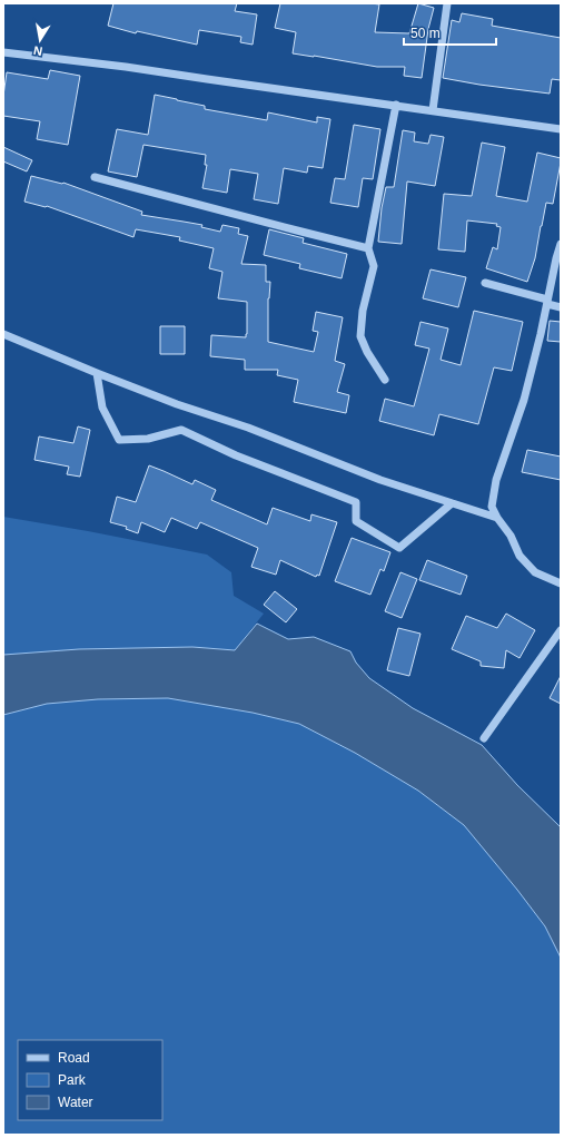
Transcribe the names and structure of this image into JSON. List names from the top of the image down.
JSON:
{
  "legend": ["Road", "Park", "Water"],
  "scale_bar": "50 m",
  "north": "bottom"
}
